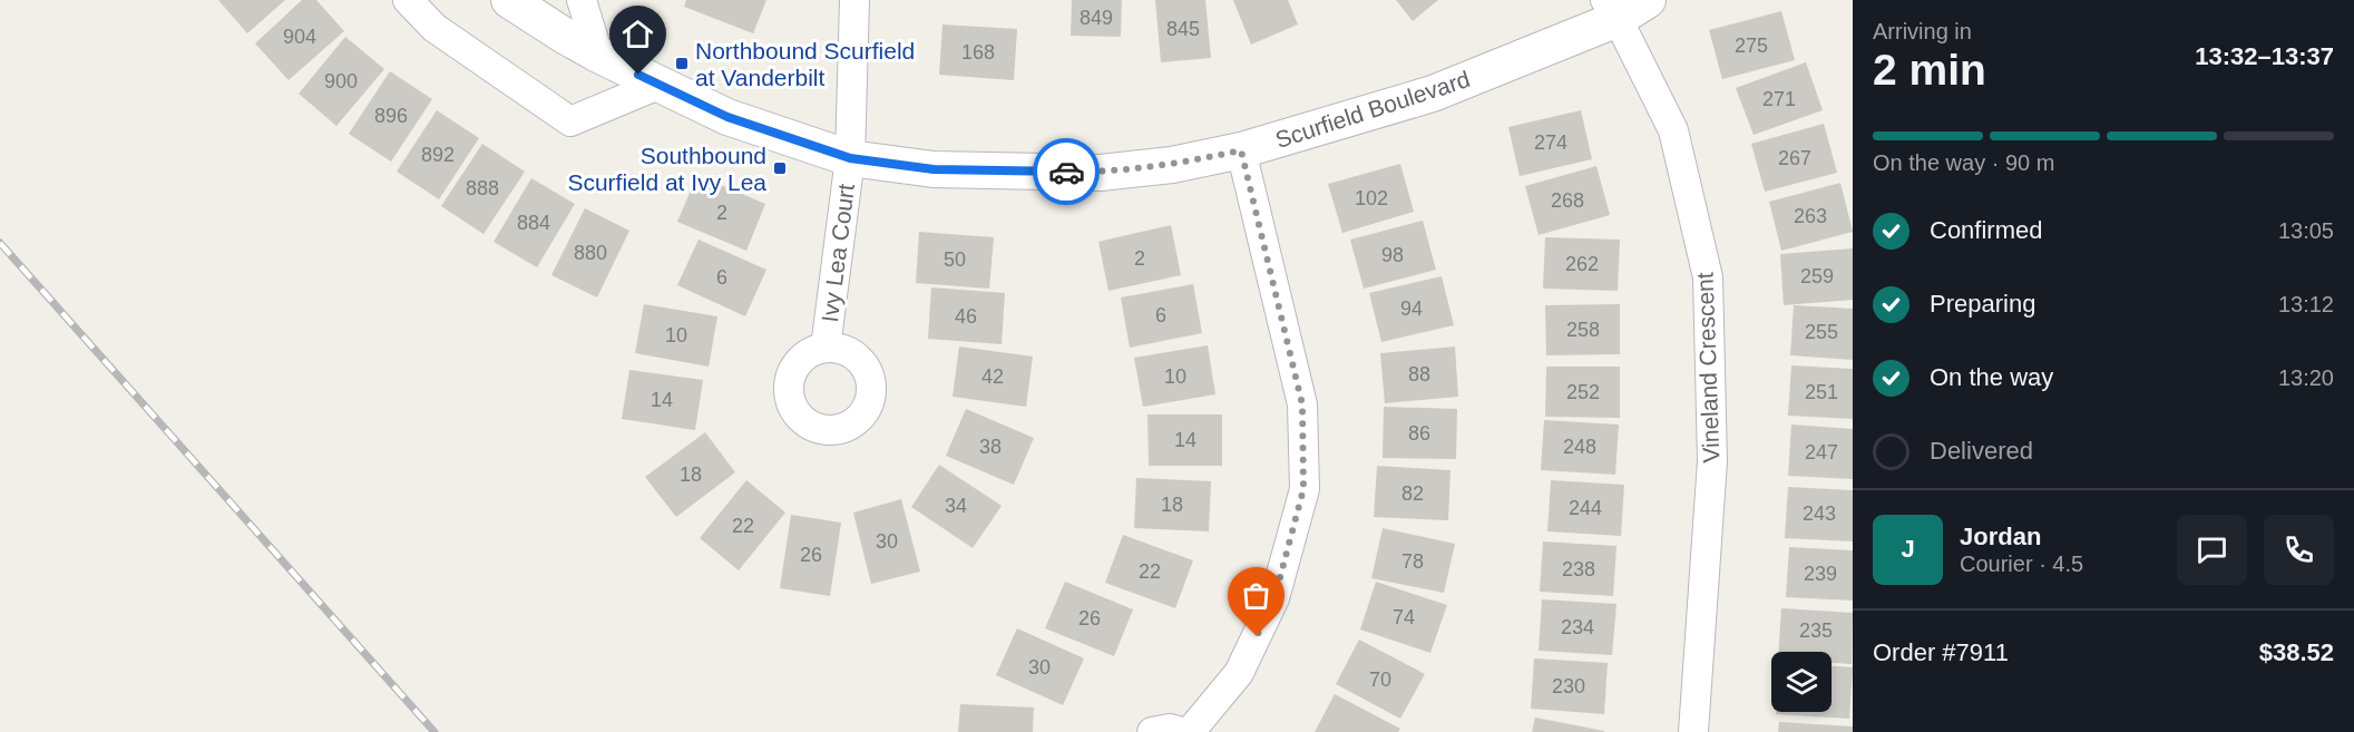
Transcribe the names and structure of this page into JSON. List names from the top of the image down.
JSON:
{
  "streets": {
    "street": ["Scurfield Boulevard", "Ivy Lea Court", "Vineland Crescent"]
  },
  "crossings": [
    ["Scurfield Boulevard", "Ivy Lea Court"],
    ["Scurfield Boulevard", "Vineland Crescent"]
  ],
  "places": {
    "transit": ["Northbound Scurfield at Vanderbilt", "Southbound Scurfield at Ivy Lea"]
  },
  "house_numbers": [
    "849",
    "845",
    "904",
    "275",
    "168",
    "900",
    "271",
    "896",
    "274",
    "892",
    "267",
    "888",
    "102",
    "268",
    "2",
    "263",
    "884",
    "880",
    "98",
    "2",
    "50",
    "262",
    "259",
    "6",
    "94",
    "6",
    "46",
    "258",
    "255",
    "10",
    "88",
    "42",
    "10",
    "252",
    "251",
    "14",
    "86",
    "14",
    "38",
    "248",
    "247",
    "18",
    "82",
    "18",
    "34",
    "244",
    "243",
    "22",
    "30",
    "26",
    "78",
    "238",
    "22",
    "239",
    "74",
    "26",
    "234",
    "235",
    "30",
    "70",
    "230"
  ],
  "page": {
    "heading": ["2 min", "Arriving in", "13:32–13:37"],
    "panel": [
      "Jordan",
      "Courier · 4.5",
      "Order #7911",
      "$38.52"
    ],
    "bar": "On the way · 90 m",
    "list": [
      ["Confirmed", "13:05"],
      ["Preparing", "13:12"],
      ["On the way", "13:20"],
      "Delivered"
    ],
    "round": "J"
  }
}
